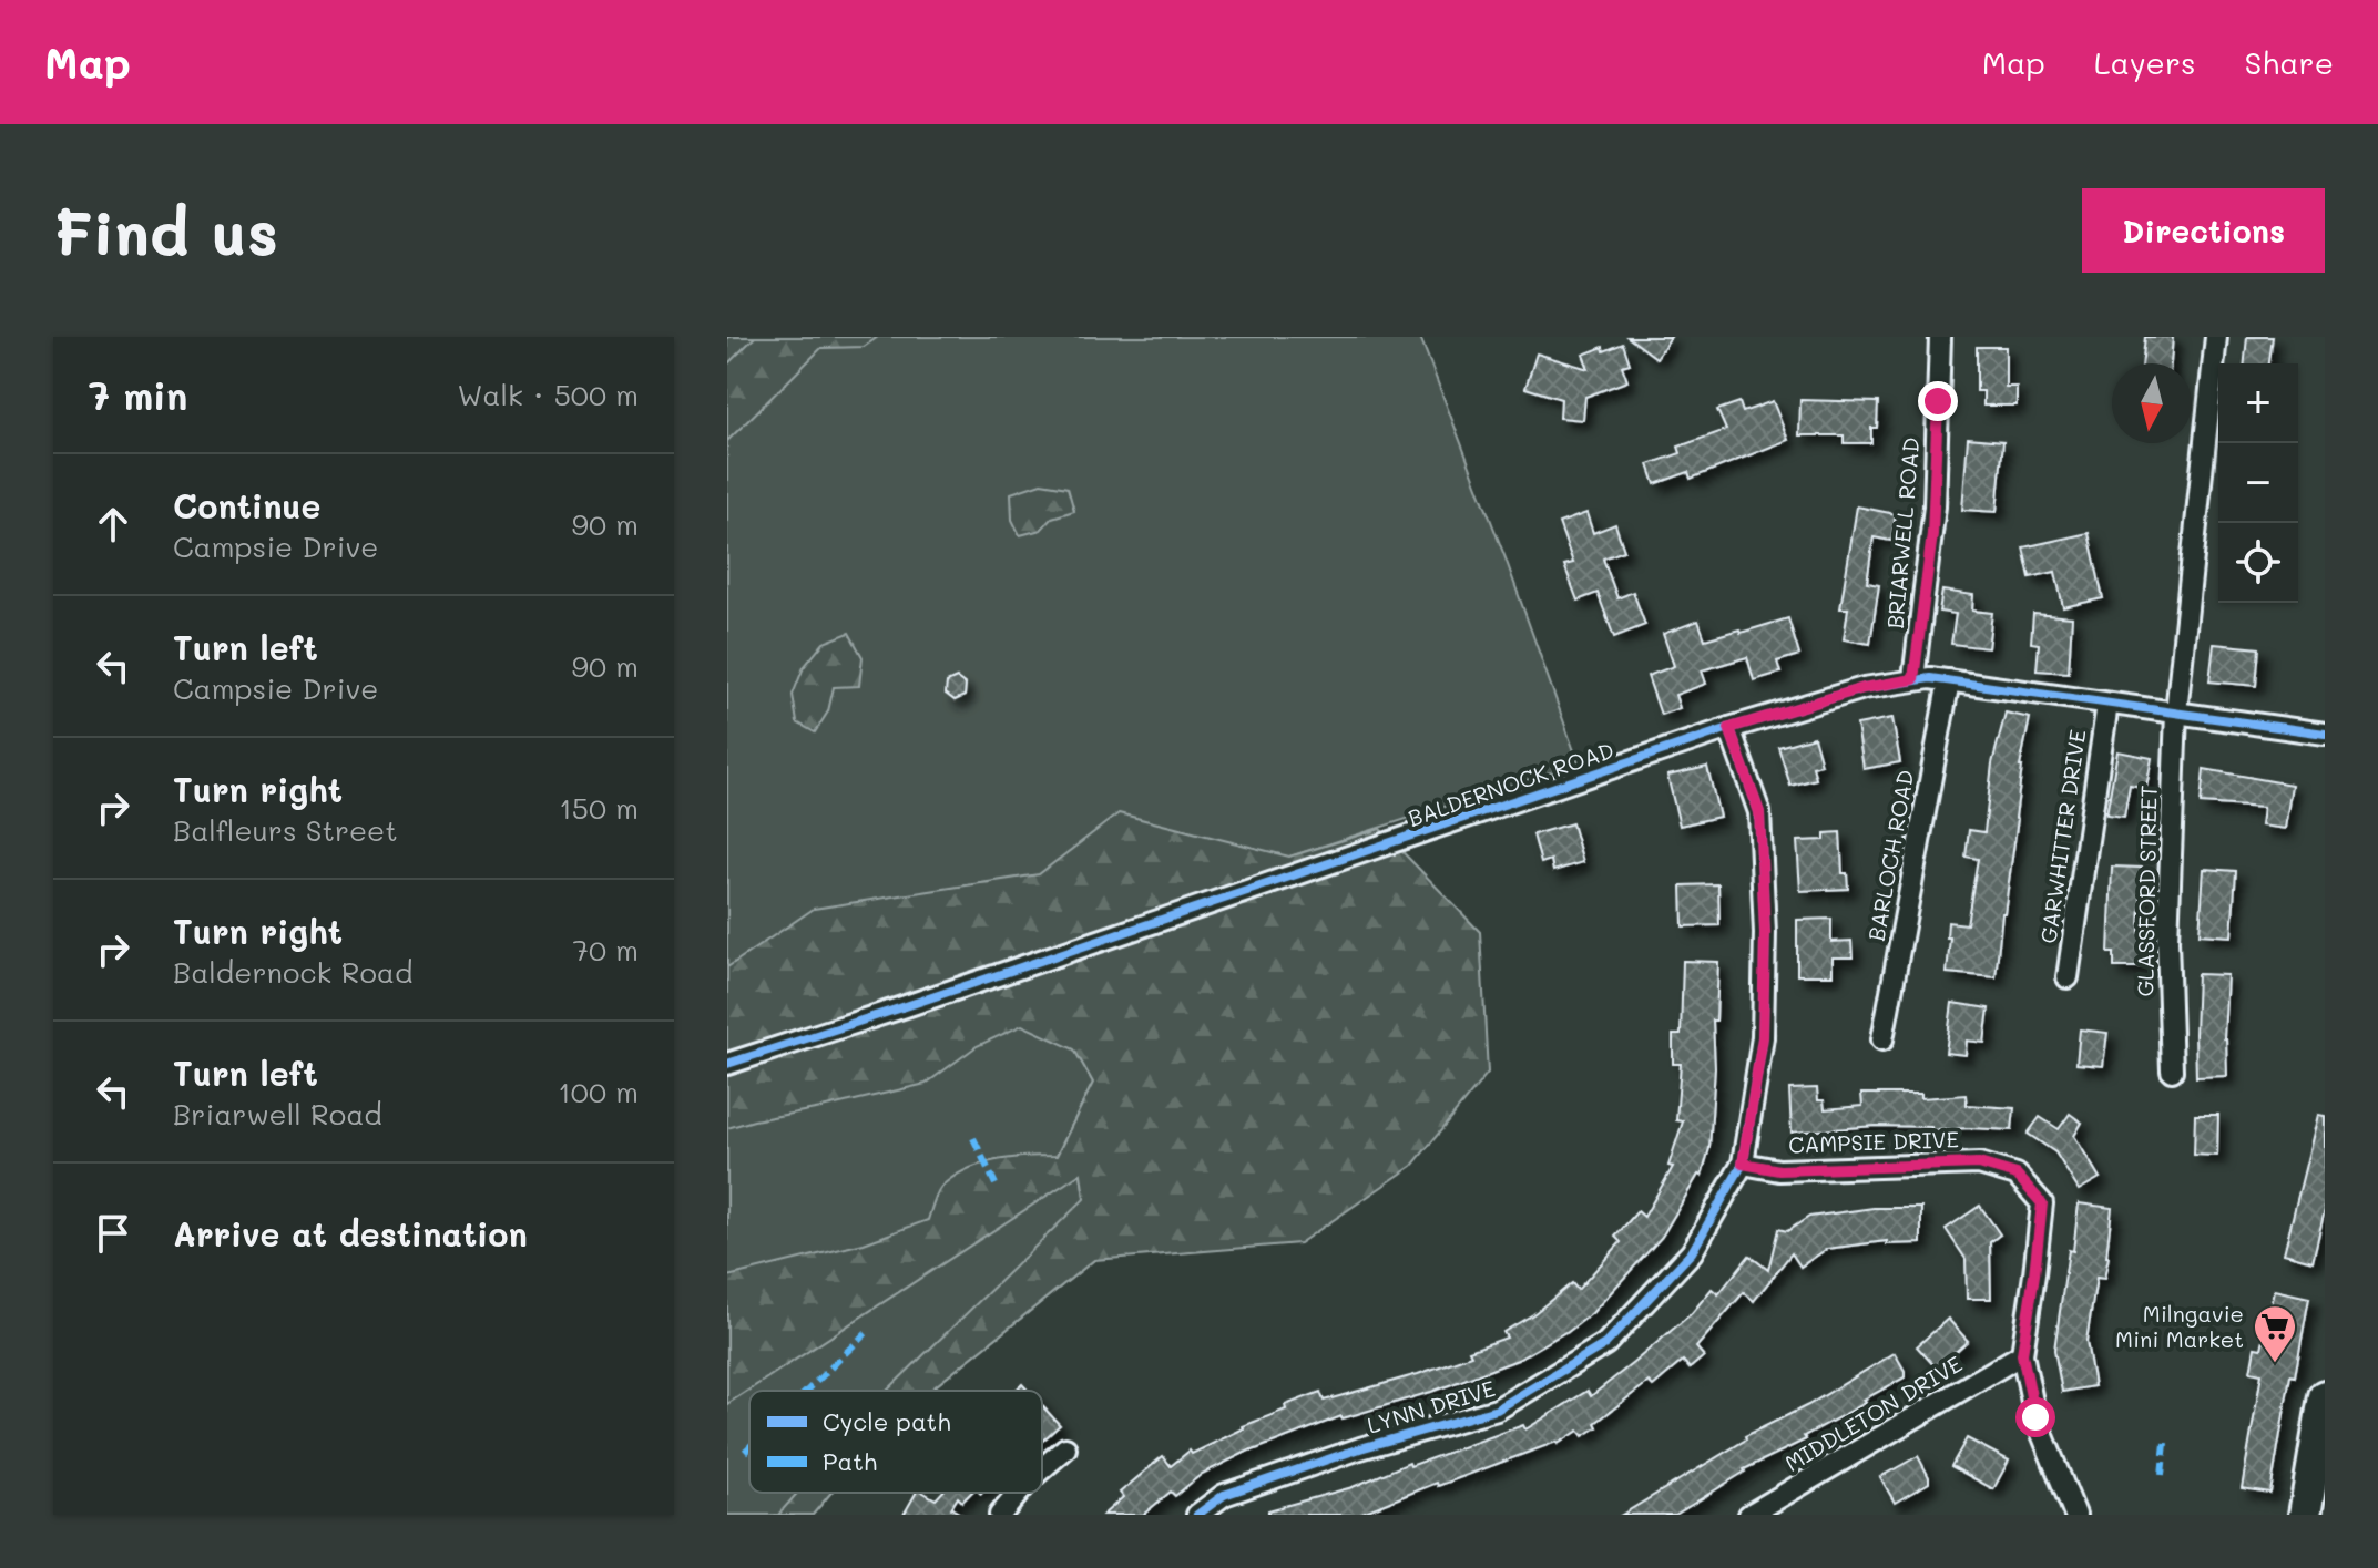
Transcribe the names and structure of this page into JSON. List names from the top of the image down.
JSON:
{
  "streets": {
    "street": [
      "BRIARWELL ROAD",
      "BALDERNOCK ROAD",
      "GARWHITTER DRIVE",
      "BARLOCH ROAD",
      "GLASSFORD STREET",
      "CAMPSIE DRIVE",
      "LYNN DRIVE",
      "MIDDLETON DRIVE"
    ]
  },
  "crossings": [
    ["BRIARWELL ROAD", "BALDERNOCK ROAD"],
    ["BALDERNOCK ROAD", "GARWHITTER DRIVE"],
    ["BALDERNOCK ROAD", "BARLOCH ROAD"],
    ["BALDERNOCK ROAD", "GLASSFORD STREET"],
    ["CAMPSIE DRIVE", "LYNN DRIVE"],
    ["CAMPSIE DRIVE", "MIDDLETON DRIVE"]
  ],
  "places": {
    "supermarket": ["Milngavie Mini Market"]
  },
  "legend": ["Cycle path", "Path"],
  "north": "bottom",
  "page": {
    "header": "Map",
    "nav": ["Map", "Layers", "Share"],
    "buttons": "Directions",
    "title": "Find us",
    "heading": ["7 min", "Walk · 500 m"],
    "map_buttons": ["+", "−"],
    "list": [
      ["Continue", "Campsie Drive", "90 m"],
      ["Turn left", "Campsie Drive", "90 m"],
      ["Turn right", "Balfleurs Street", "150 m"],
      ["Turn right", "Baldernock Road", "70 m"],
      ["Turn left", "Briarwell Road", "100 m"],
      "Arrive at destination"
    ]
  }
}
